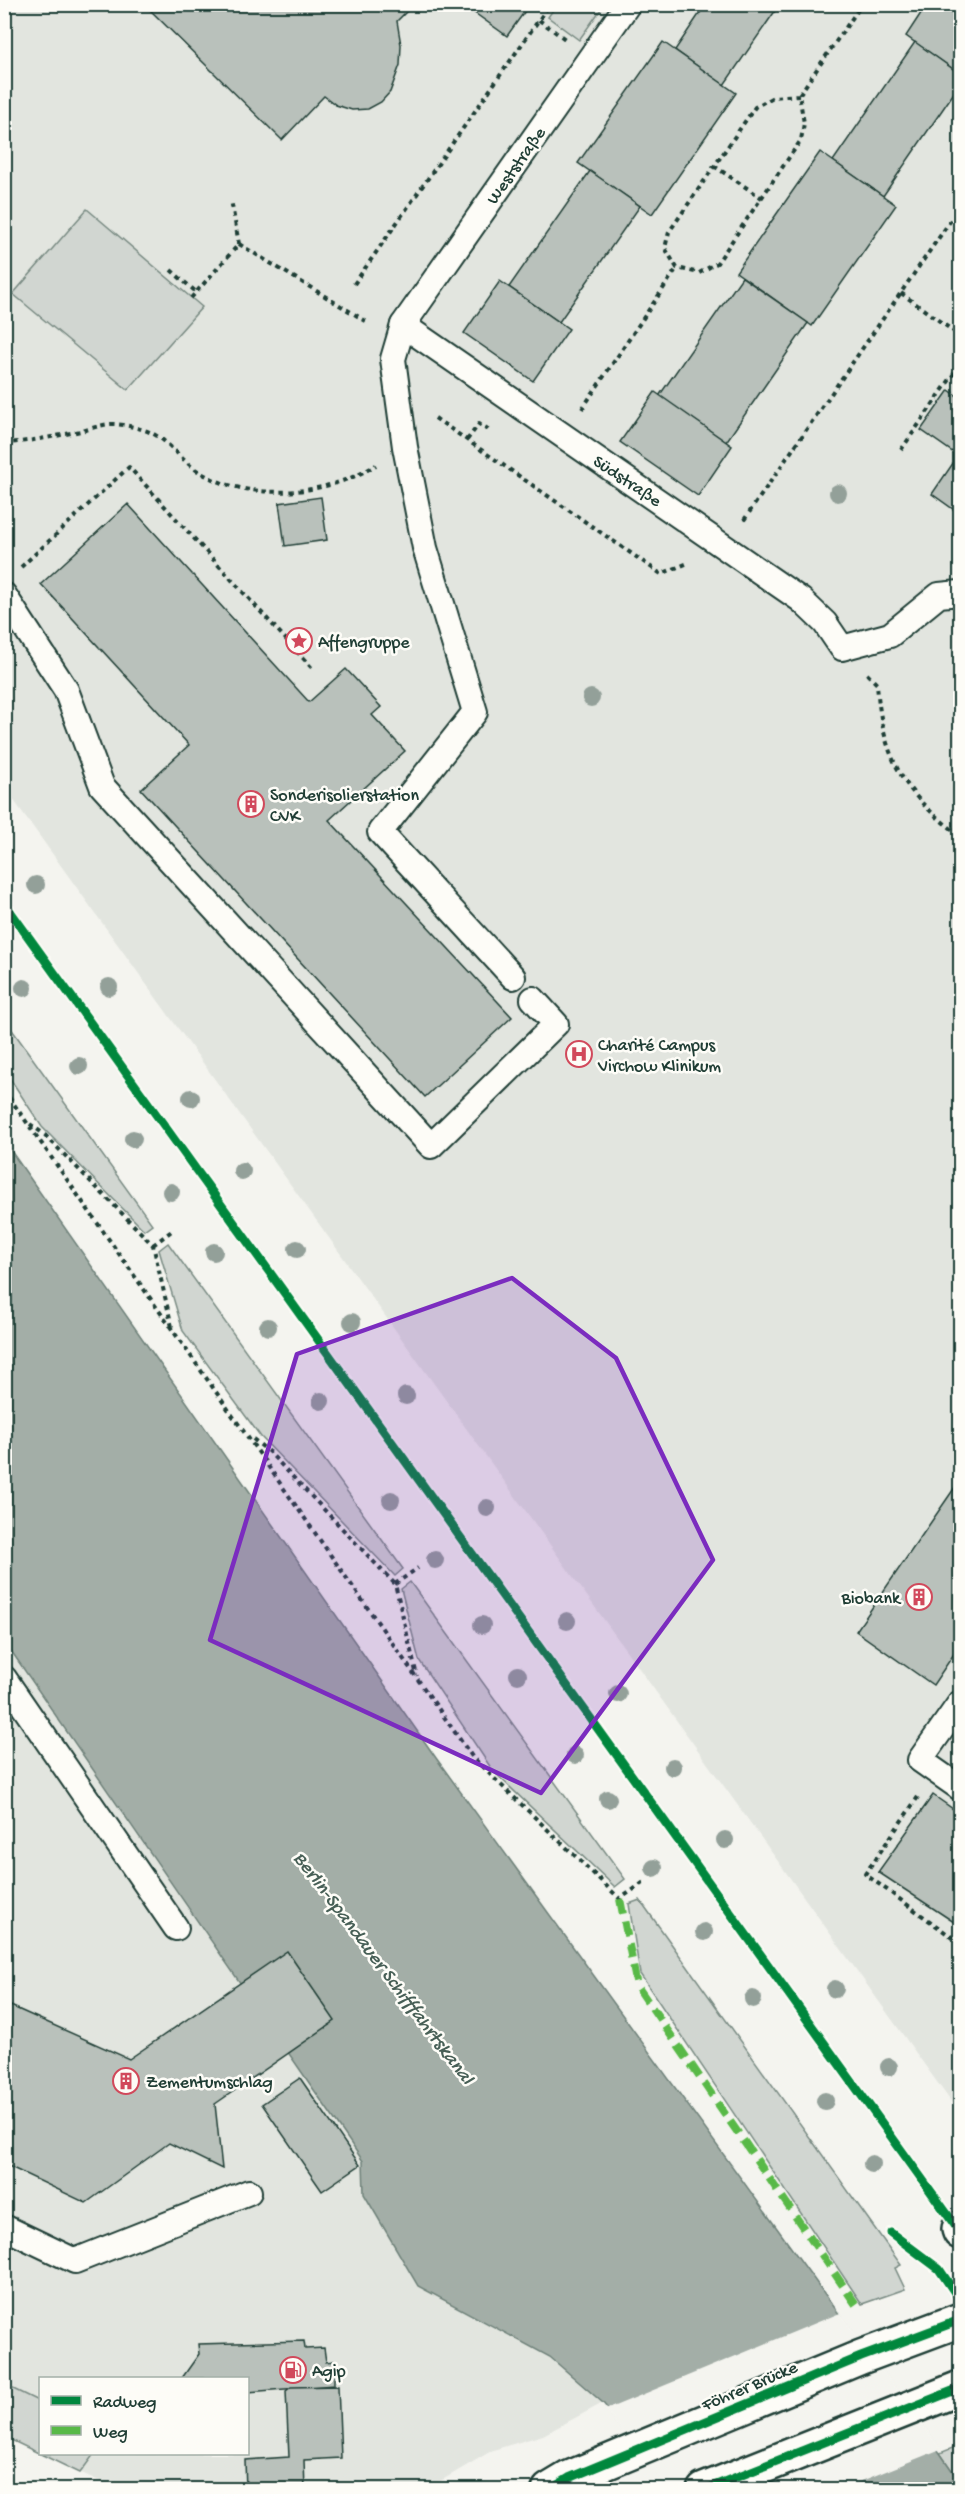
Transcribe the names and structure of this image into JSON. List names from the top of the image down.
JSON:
{
  "streets": {
    "main road": ["Föhrer Brücke"],
    "lane": ["Weststraße", "Südstraße"]
  },
  "crossings": [
    ["Weststraße", "Südstraße"]
  ],
  "water": ["Berlin-Spandauer Schifffahrtskanal"],
  "places": {
    "place": ["Affengruppe"],
    "building": ["Sonderisolierstation CVK", "Biobank", "Zementumschlag"],
    "hospital": ["Charité Campus Virchow Klinikum"],
    "fuel station": ["Agip"]
  },
  "legend": ["Radweg", "Weg"]
}
